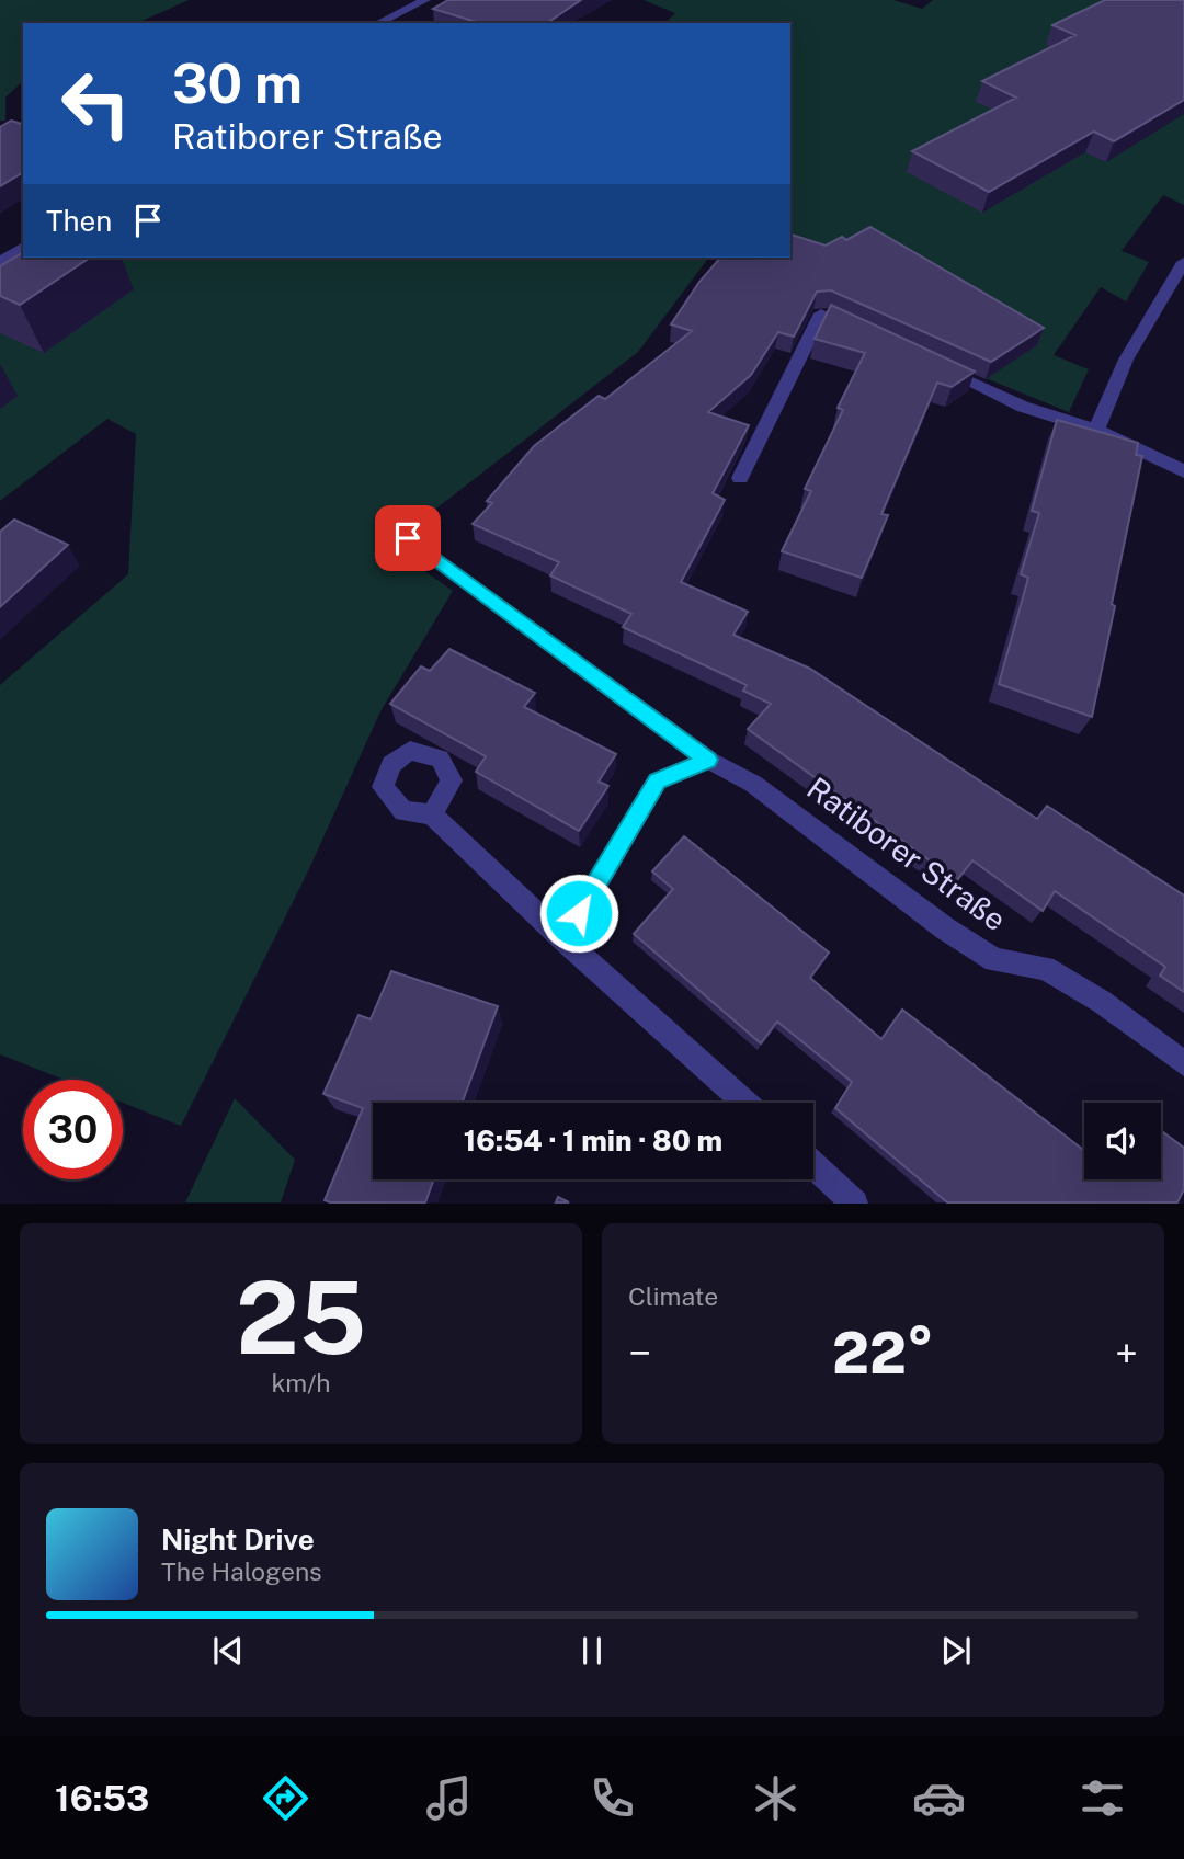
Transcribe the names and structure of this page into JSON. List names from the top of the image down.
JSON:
{
  "streets": {
    "street": ["Ratiborer Straße"]
  },
  "page": {
    "turn": ["30 m", "Ratiborer Straße"],
    "then": "Then",
    "limit": "30",
    "trip": "16:54 · 1 min · 80 m",
    "tile": [
      ["25", "km/h"],
      "Climate"
    ],
    "heat": ["−", "22°", "+"],
    "song": ["Night Drive", "The Halogens"],
    "tabs": "16:53"
  }
}
